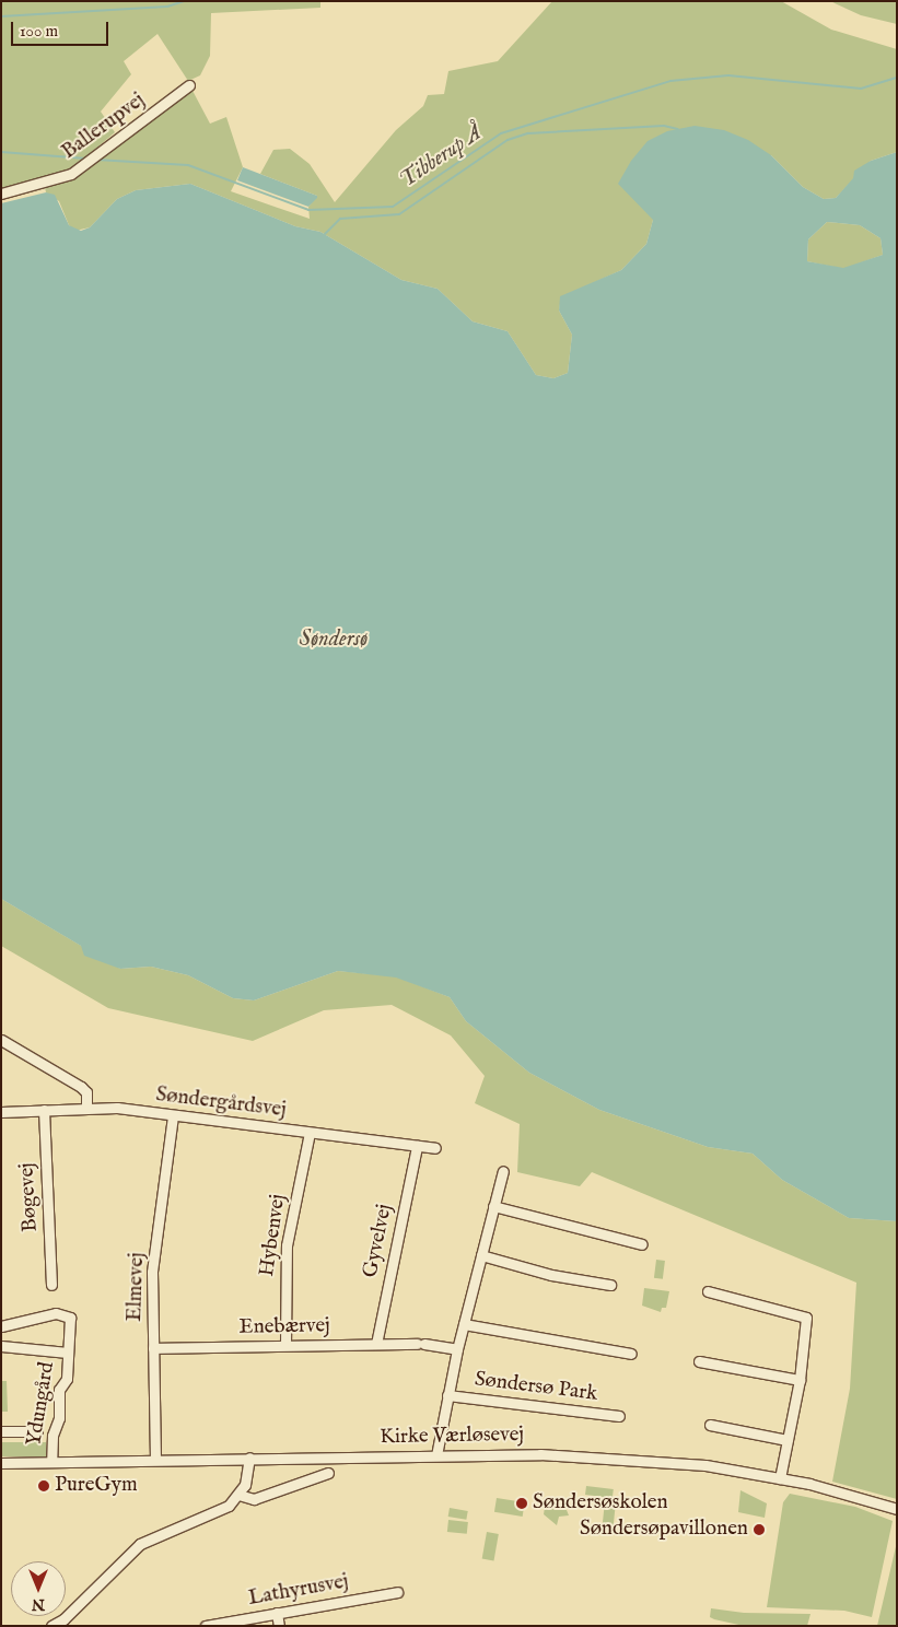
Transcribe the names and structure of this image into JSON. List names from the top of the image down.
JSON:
{
  "streets": {
    "street": [
      "Ballerupvej",
      "Søndergårdsvej",
      "Bøgevej",
      "Hybenvej",
      "Gyvelvej",
      "Elmevej",
      "Enebærvej",
      "Søndersø Park",
      "Ydungård",
      "Kirke Værløsevej",
      "Lathyrusvej"
    ]
  },
  "crossings": [
    ["Søndergårdsvej", "Bøgevej"],
    ["Søndergårdsvej", "Hybenvej"],
    ["Søndergårdsvej", "Gyvelvej"],
    ["Søndergårdsvej", "Elmevej"],
    ["Hybenvej", "Enebærvej"],
    ["Gyvelvej", "Enebærvej"],
    ["Elmevej", "Enebærvej"],
    ["Elmevej", "Kirke Værløsevej"],
    ["Enebærvej", "Søndersø Park"],
    ["Søndersø Park", "Kirke Værløsevej"],
    ["Ydungård", "Kirke Værløsevej"]
  ],
  "water": ["Tibberup Å", "Søndersø"],
  "places": ["PureGym", "Søndersøskolen", "Søndersøpavillonen"],
  "scale_bar": "100 m",
  "north": "bottom"
}
